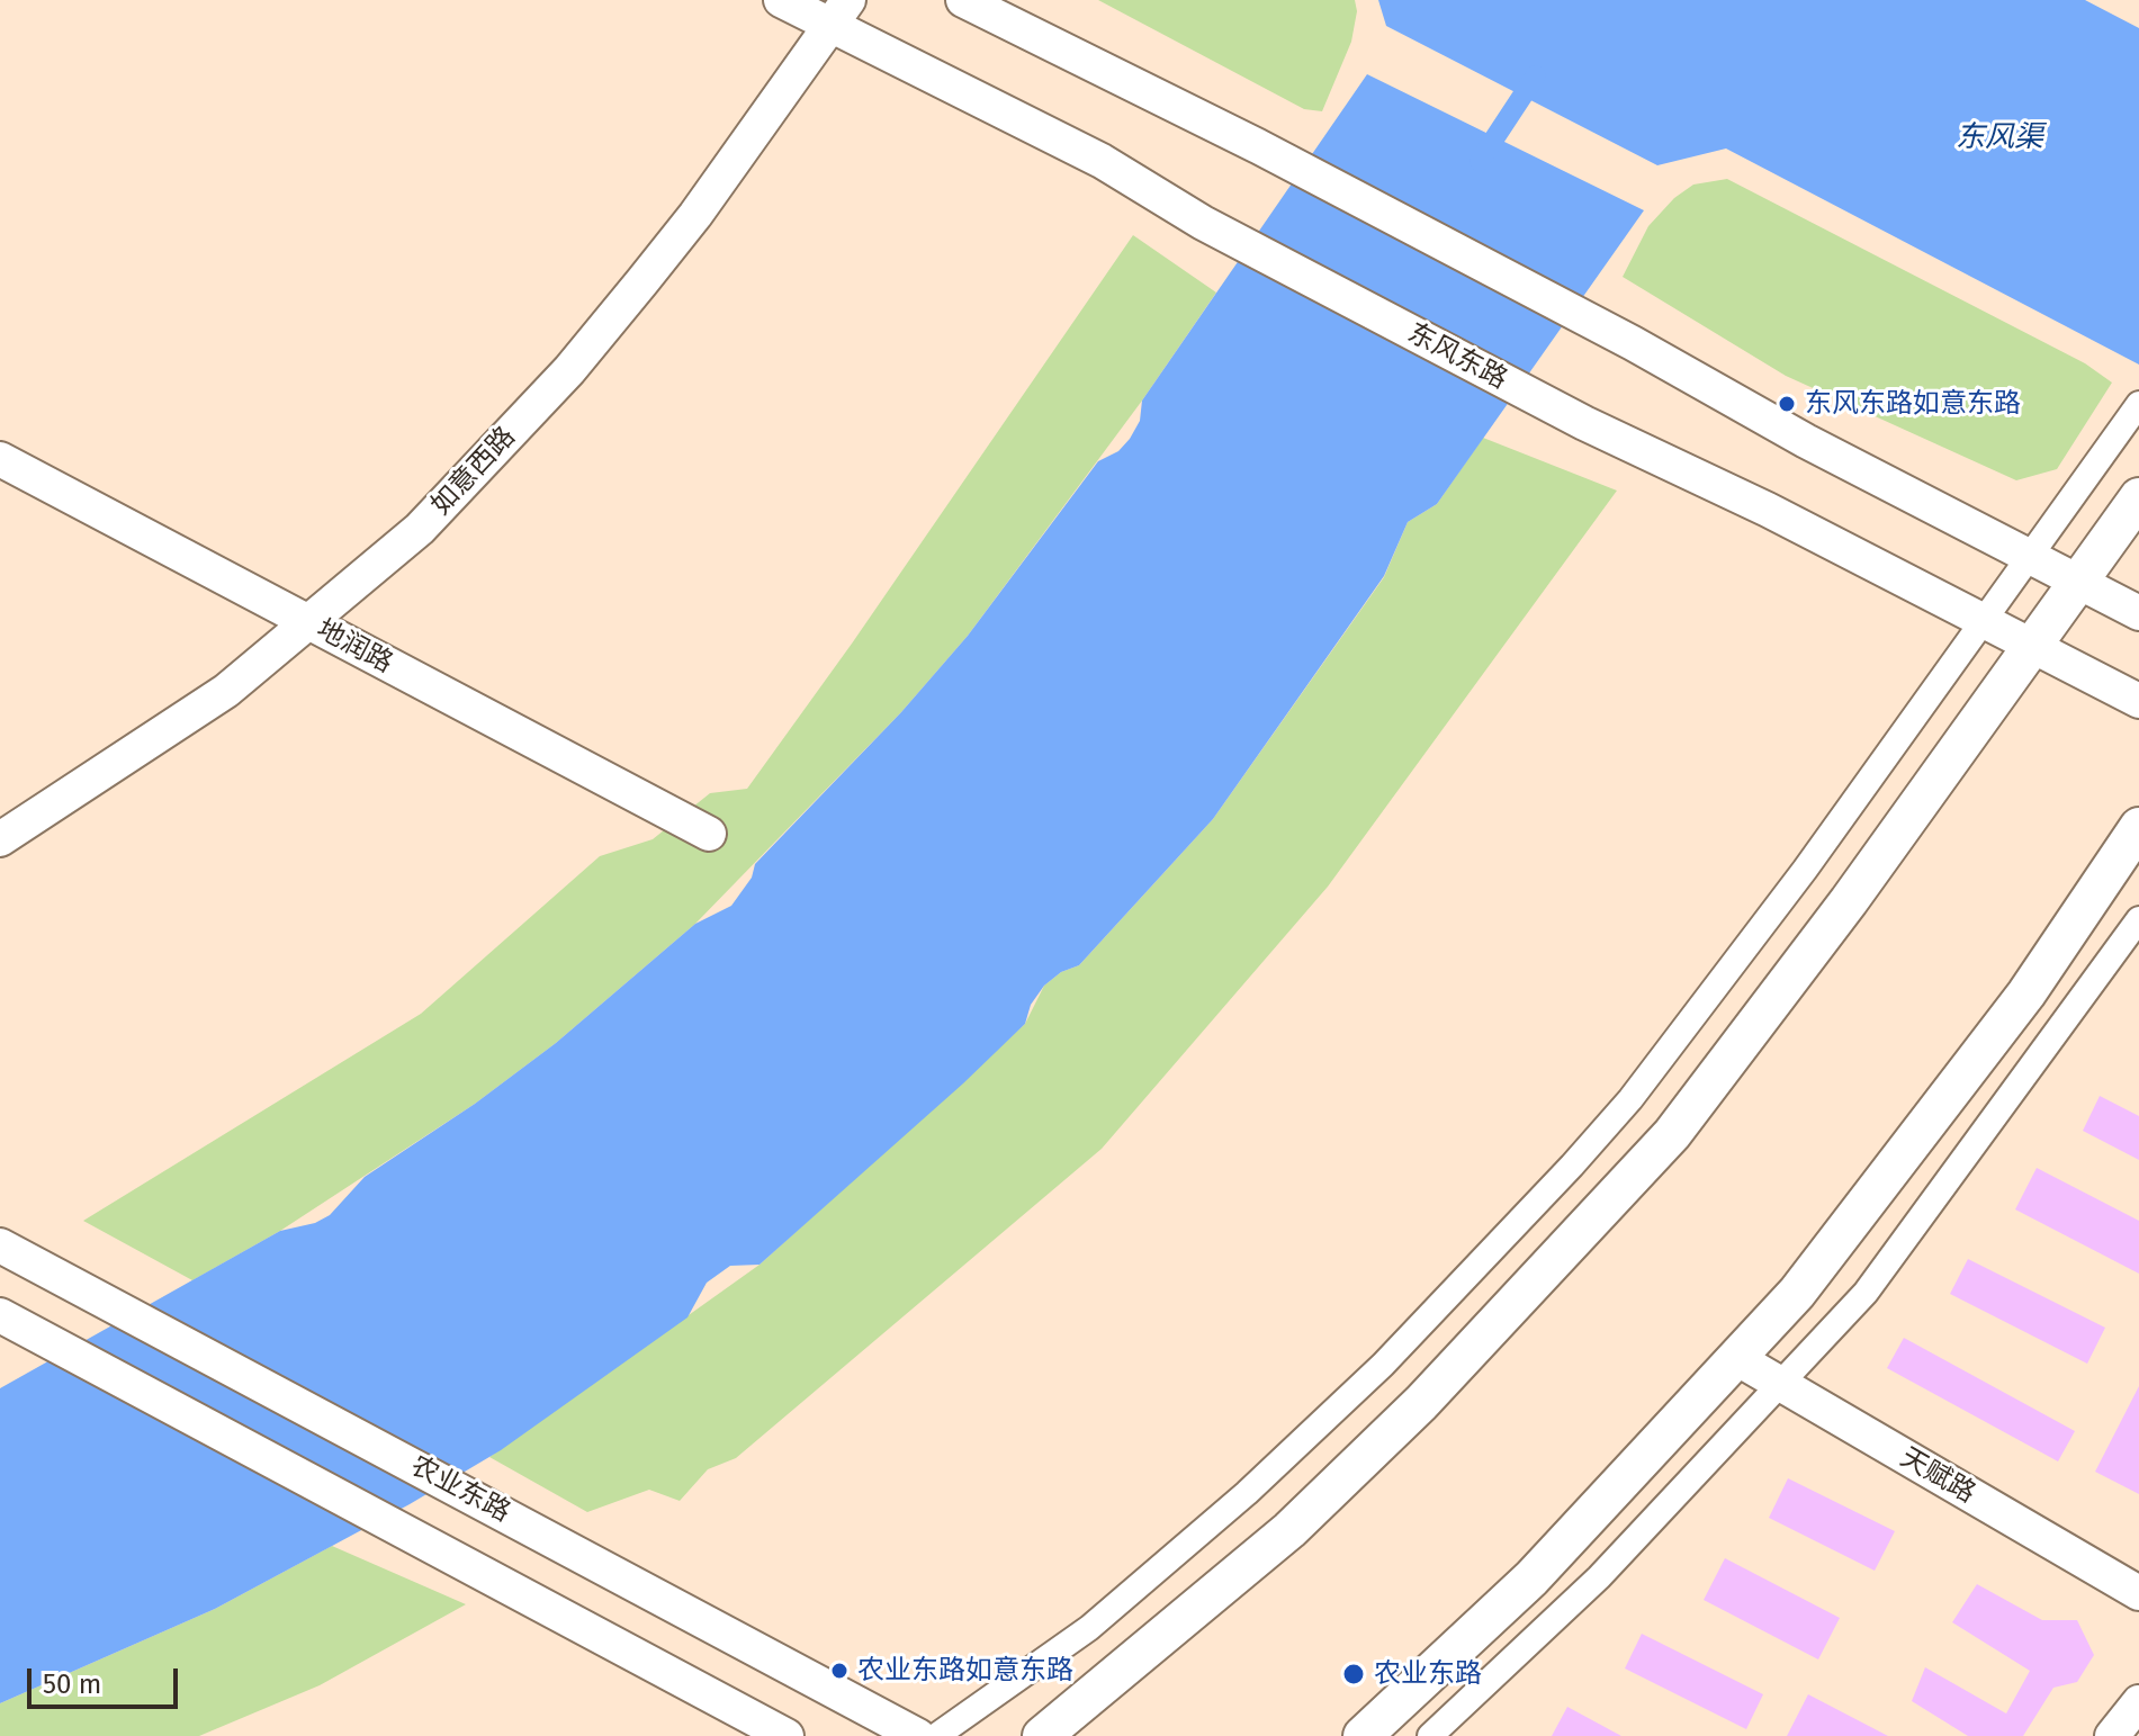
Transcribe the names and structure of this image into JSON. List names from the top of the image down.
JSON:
{
  "streets": {
    "main road": [
      "东风东路",
      "如意西路",
      "地润路",
      "天赋路",
      "农业东路"
    ]
  },
  "crossings": [
    ["东风东路", "如意西路"],
    ["如意西路", "地润路"]
  ],
  "water": ["东风渠"],
  "places": ["东风东路如意东路", "农业东路如意东路", "农业东路"],
  "scale_bar": "50 m"
}
